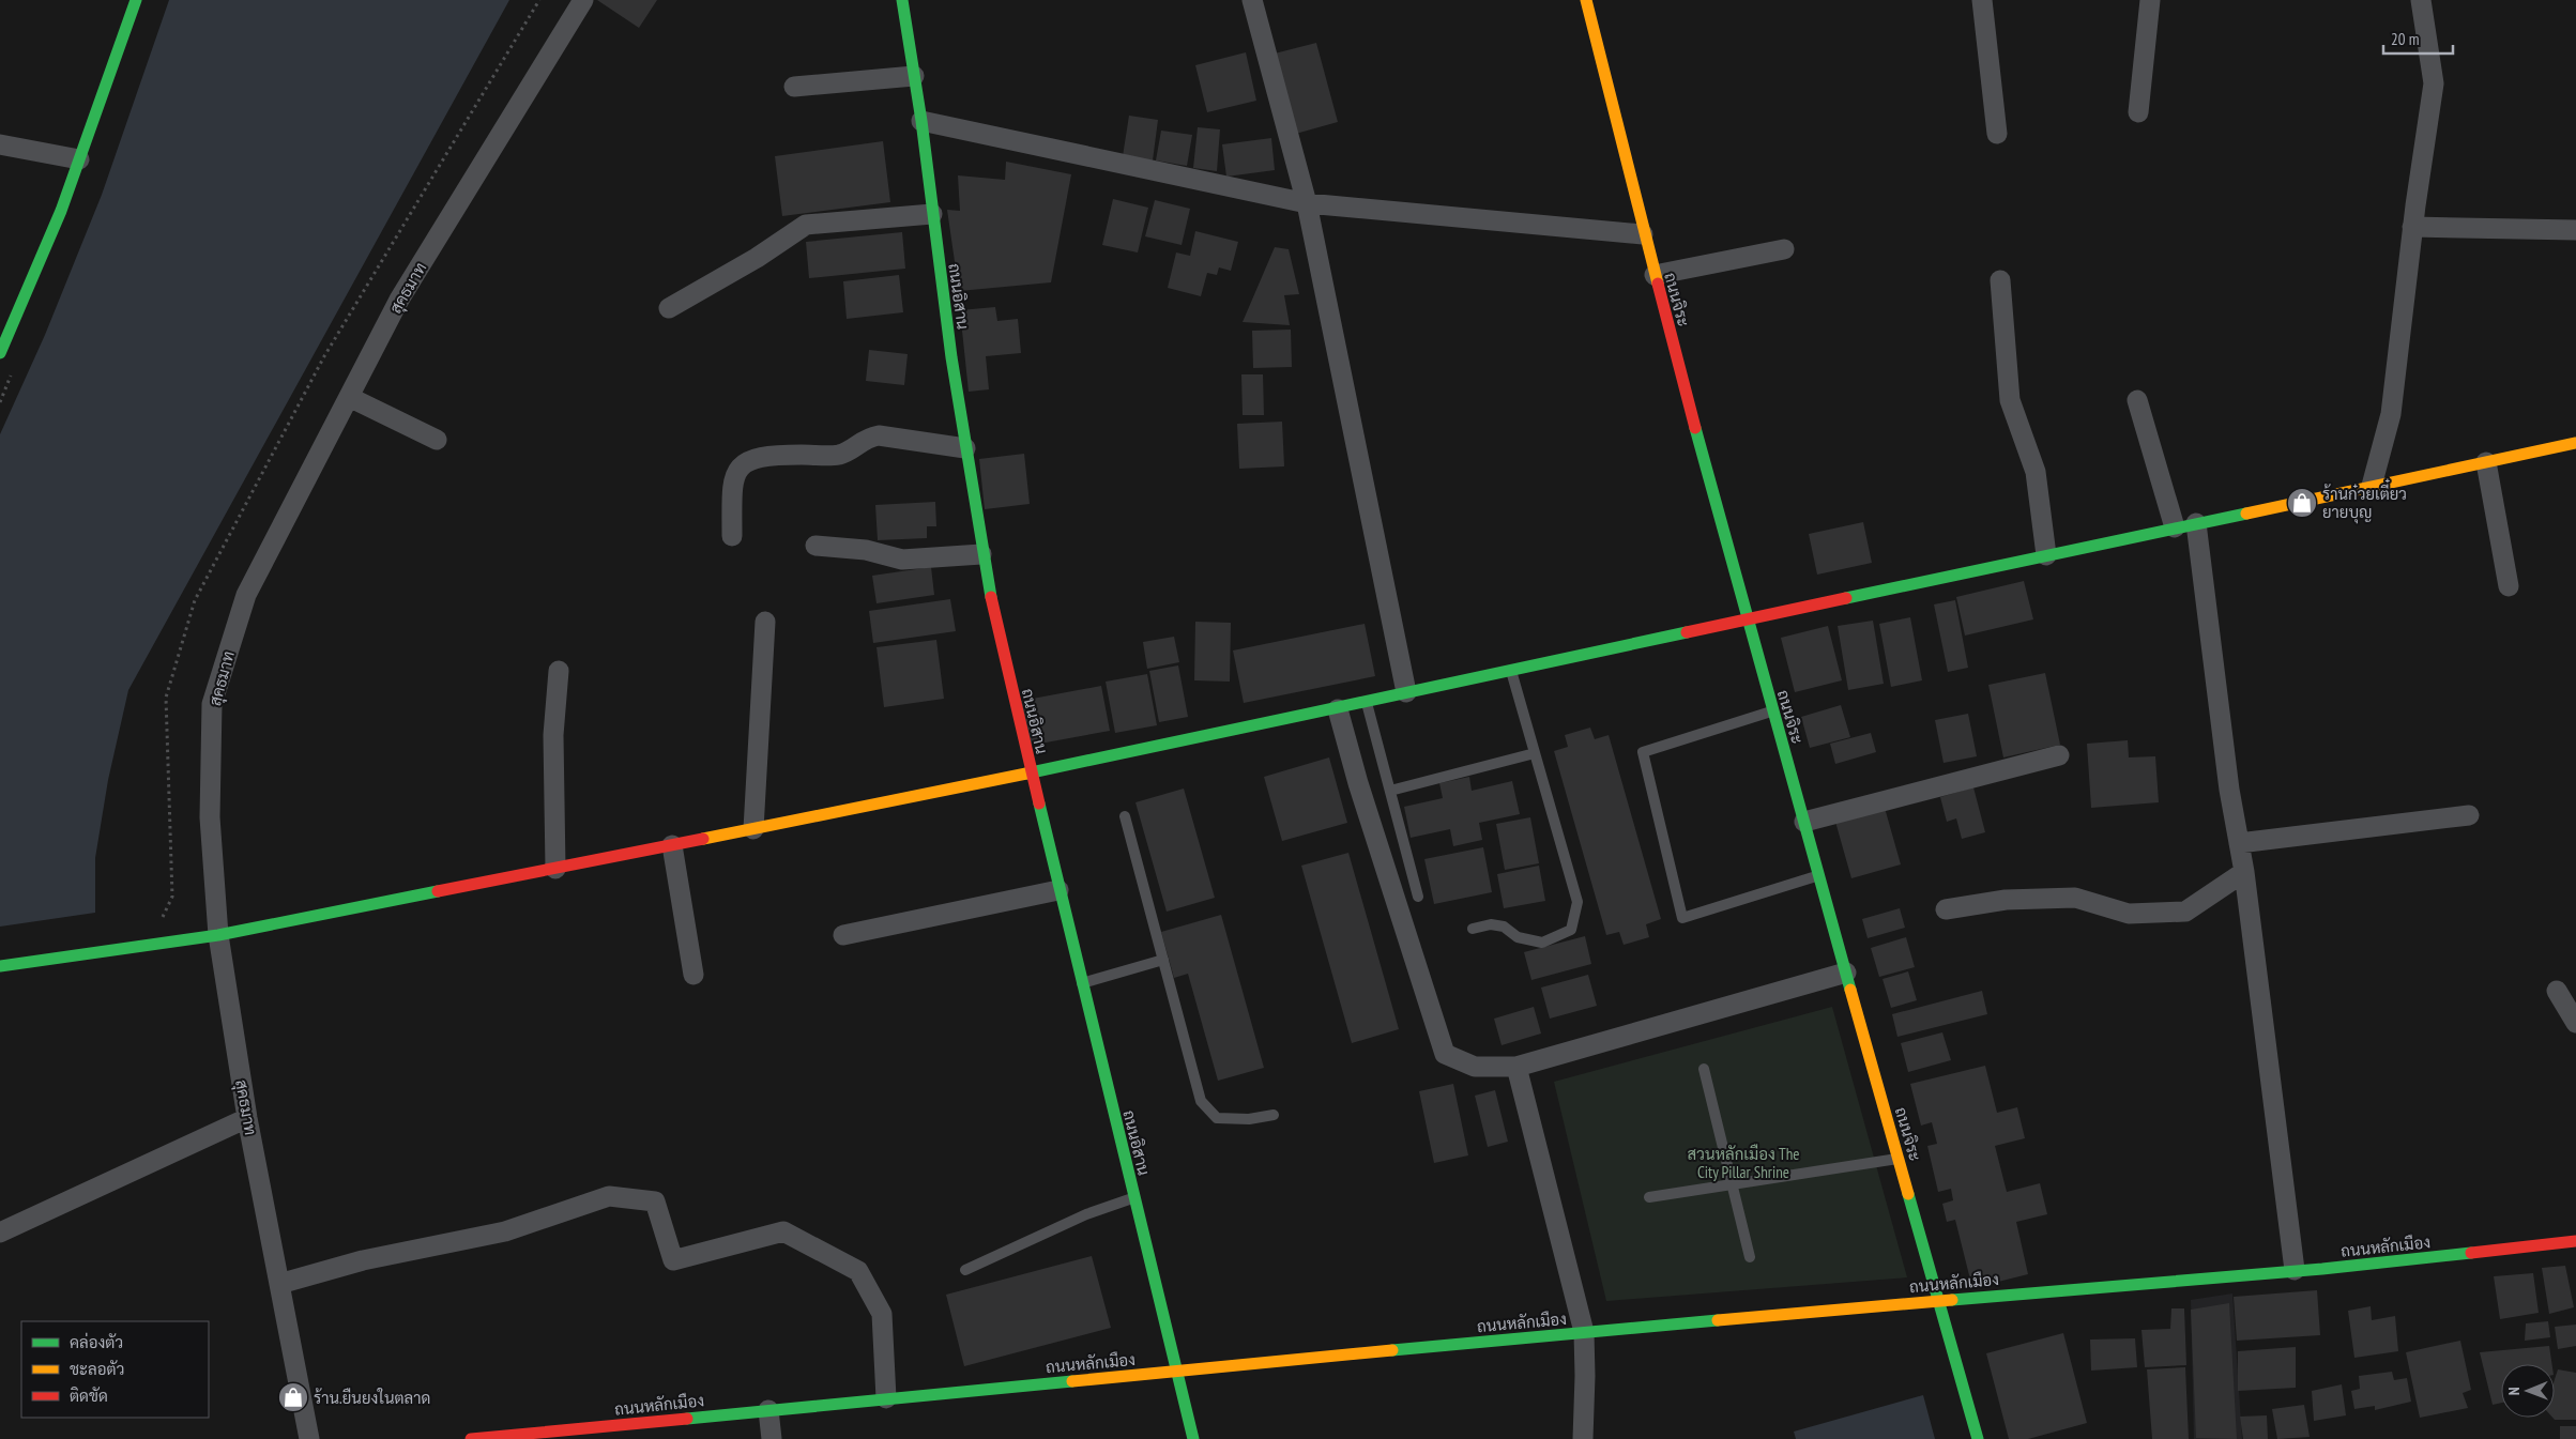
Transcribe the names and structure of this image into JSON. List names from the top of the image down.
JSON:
{
  "streets": {
    "street": [
      "สุคธมาท",
      "ถนนอิสาน",
      "ถนนจิระ",
      "ถนนหลักเมือง"
    ]
  },
  "crossings": [
    ["ถนนอิสาน", "ถนนหลักเมือง"],
    ["ถนนจิระ", "ถนนหลักเมือง"]
  ],
  "parks": ["สวนหลักเมือง The City Pillar Shrine"],
  "places": {
    "shop": ["ร้านก๋วยเตี๋ยว ยายบุญ", "ร้าน.ยืนยงในตลาด"]
  },
  "legend": ["คล่องตัว", "ชะลอตัว", "ติดขัด"],
  "scale_bar": "20 m",
  "north": "left"
}
